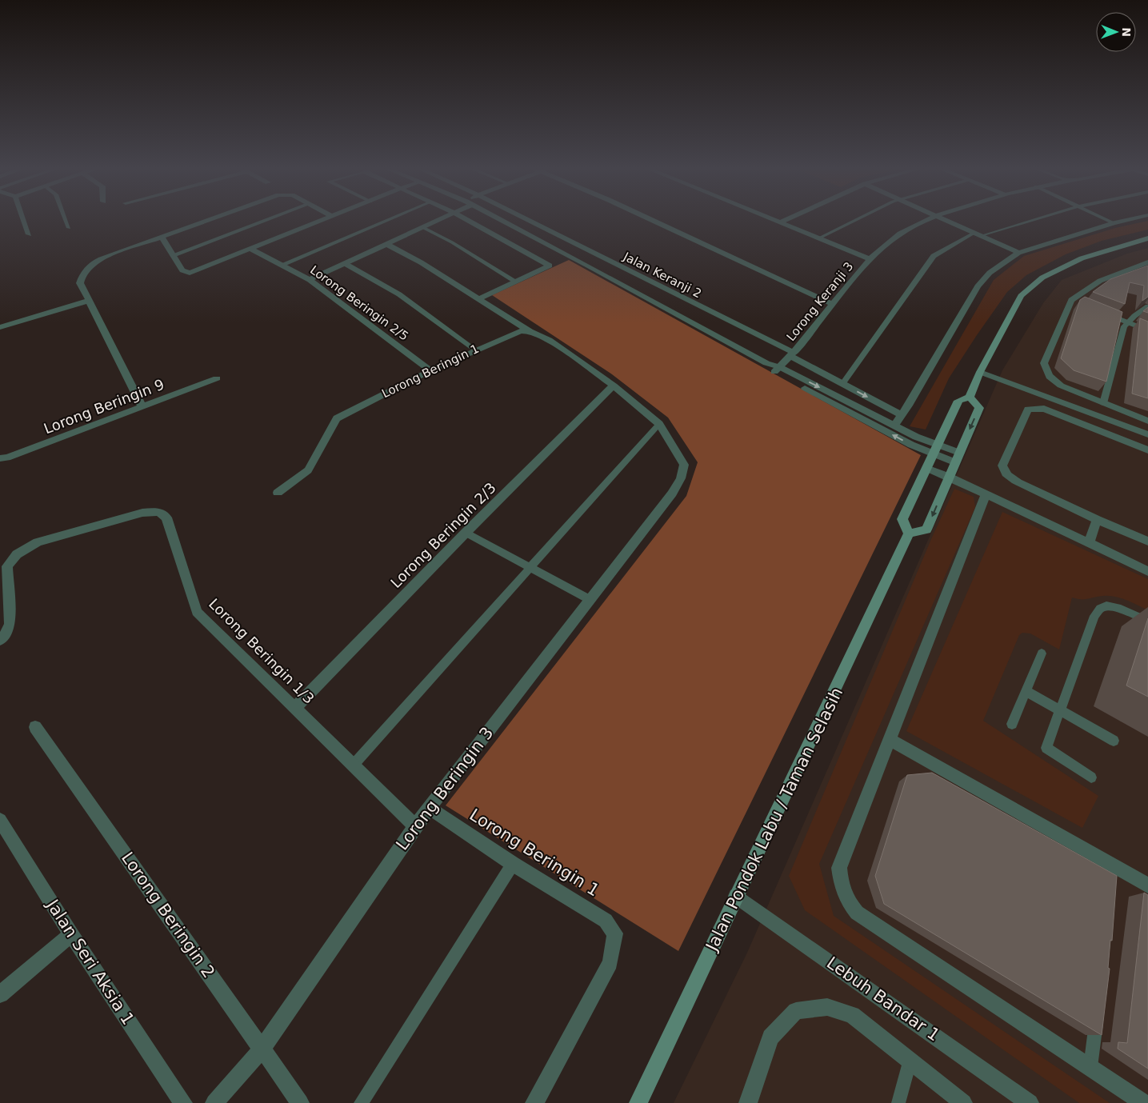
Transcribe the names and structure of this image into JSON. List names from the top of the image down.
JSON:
{
  "streets": {
    "main road": ["Jalan Pondok Labu / Taman Selasih"],
    "street": [
      "Jalan Keranji 2",
      "Lorong Keranji 3",
      "Lorong Beringin 2/5",
      "Lorong Beringin 1",
      "Lorong Beringin 9",
      "Lorong Beringin 2/3",
      "Lorong Beringin 1/3",
      "Lorong Beringin 3",
      "Lorong Beringin 2",
      "Jalan Seri Aksia 1",
      "Lebuh Bandar 1"
    ]
  },
  "crossings": [
    ["Jalan Keranji 2", "Lorong Keranji 3"],
    ["Lorong Beringin 2/5", "Lorong Beringin 1"],
    ["Lorong Beringin 1", "Lorong Beringin 3"],
    ["Lorong Beringin 2/3", "Lorong Beringin 1/3"],
    ["Lorong Beringin 1/3", "Lorong Beringin 3"],
    ["Lorong Beringin 3", "Lorong Beringin 2"],
    ["Jalan Pondok Labu / Taman Selasih", "Lebuh Bandar 1"]
  ],
  "north": "right"
}
